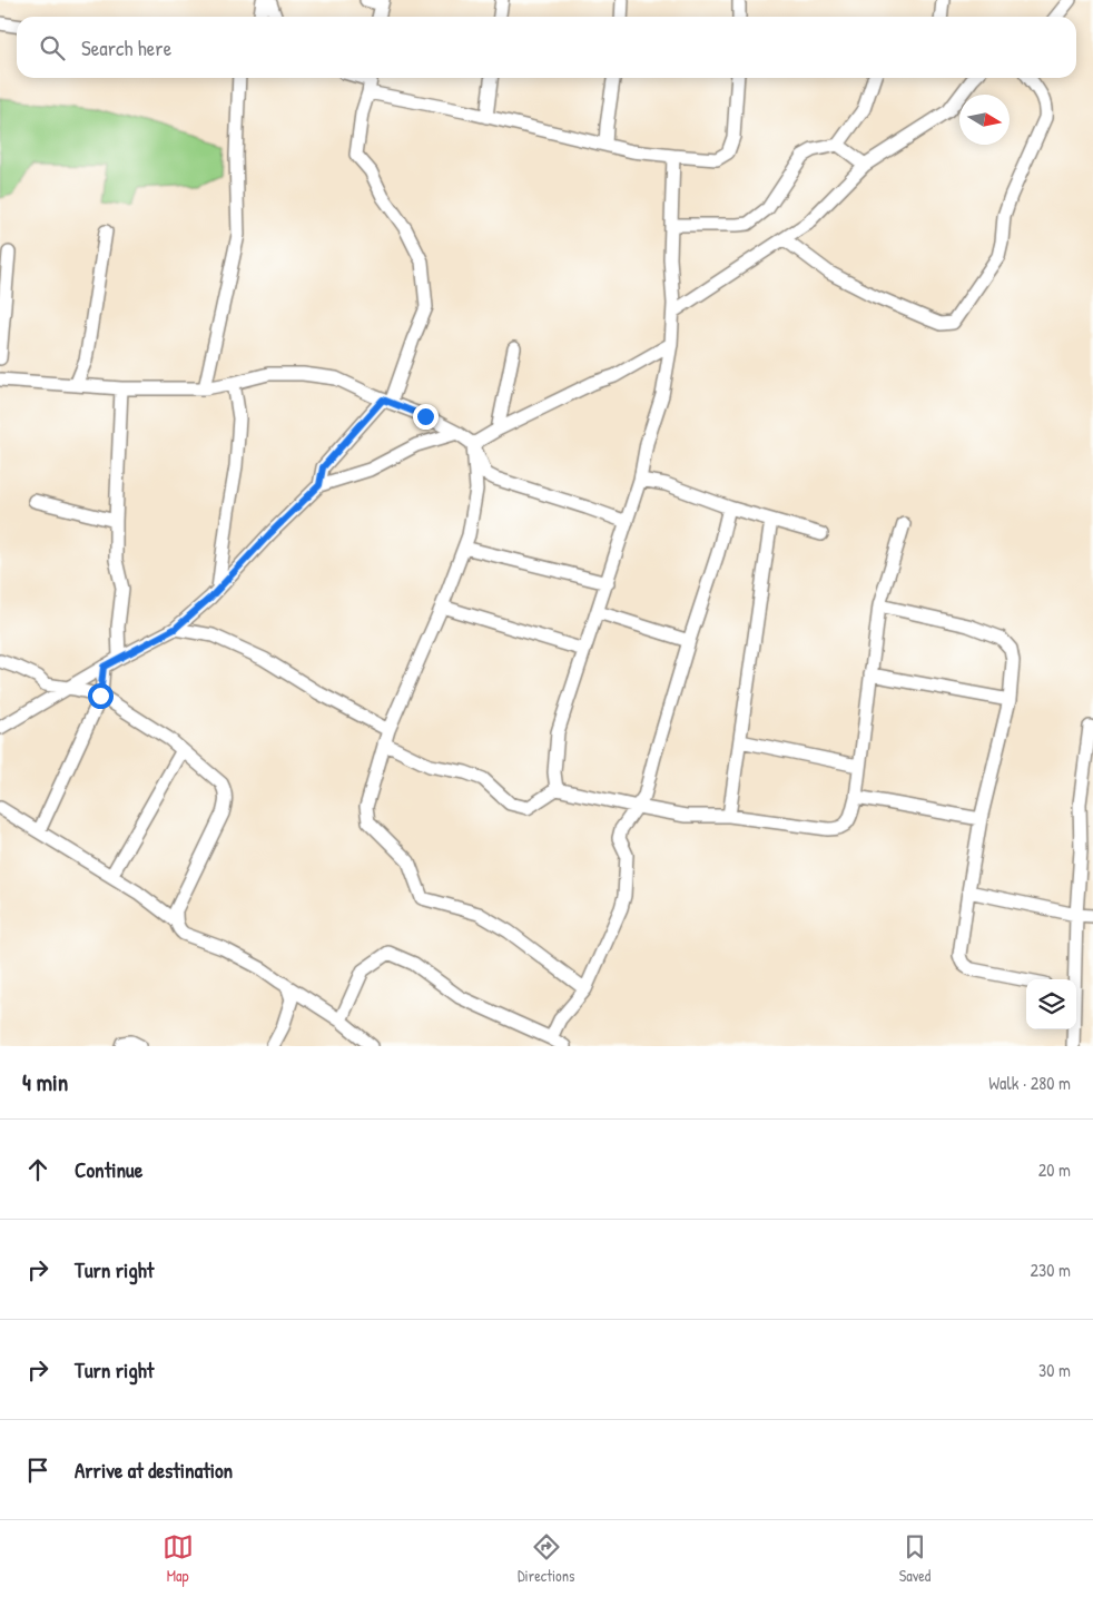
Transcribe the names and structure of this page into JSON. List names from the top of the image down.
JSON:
{
  "north": "right",
  "page": {
    "search": "Search here",
    "heading": ["4 min", "Walk · 280 m"],
    "list": [
      ["Continue", "20 m"],
      ["Turn right", "230 m"],
      ["Turn right", "30 m"],
      "Arrive at destination"
    ],
    "nav": ["Map", "Directions", "Saved"]
  }
}
